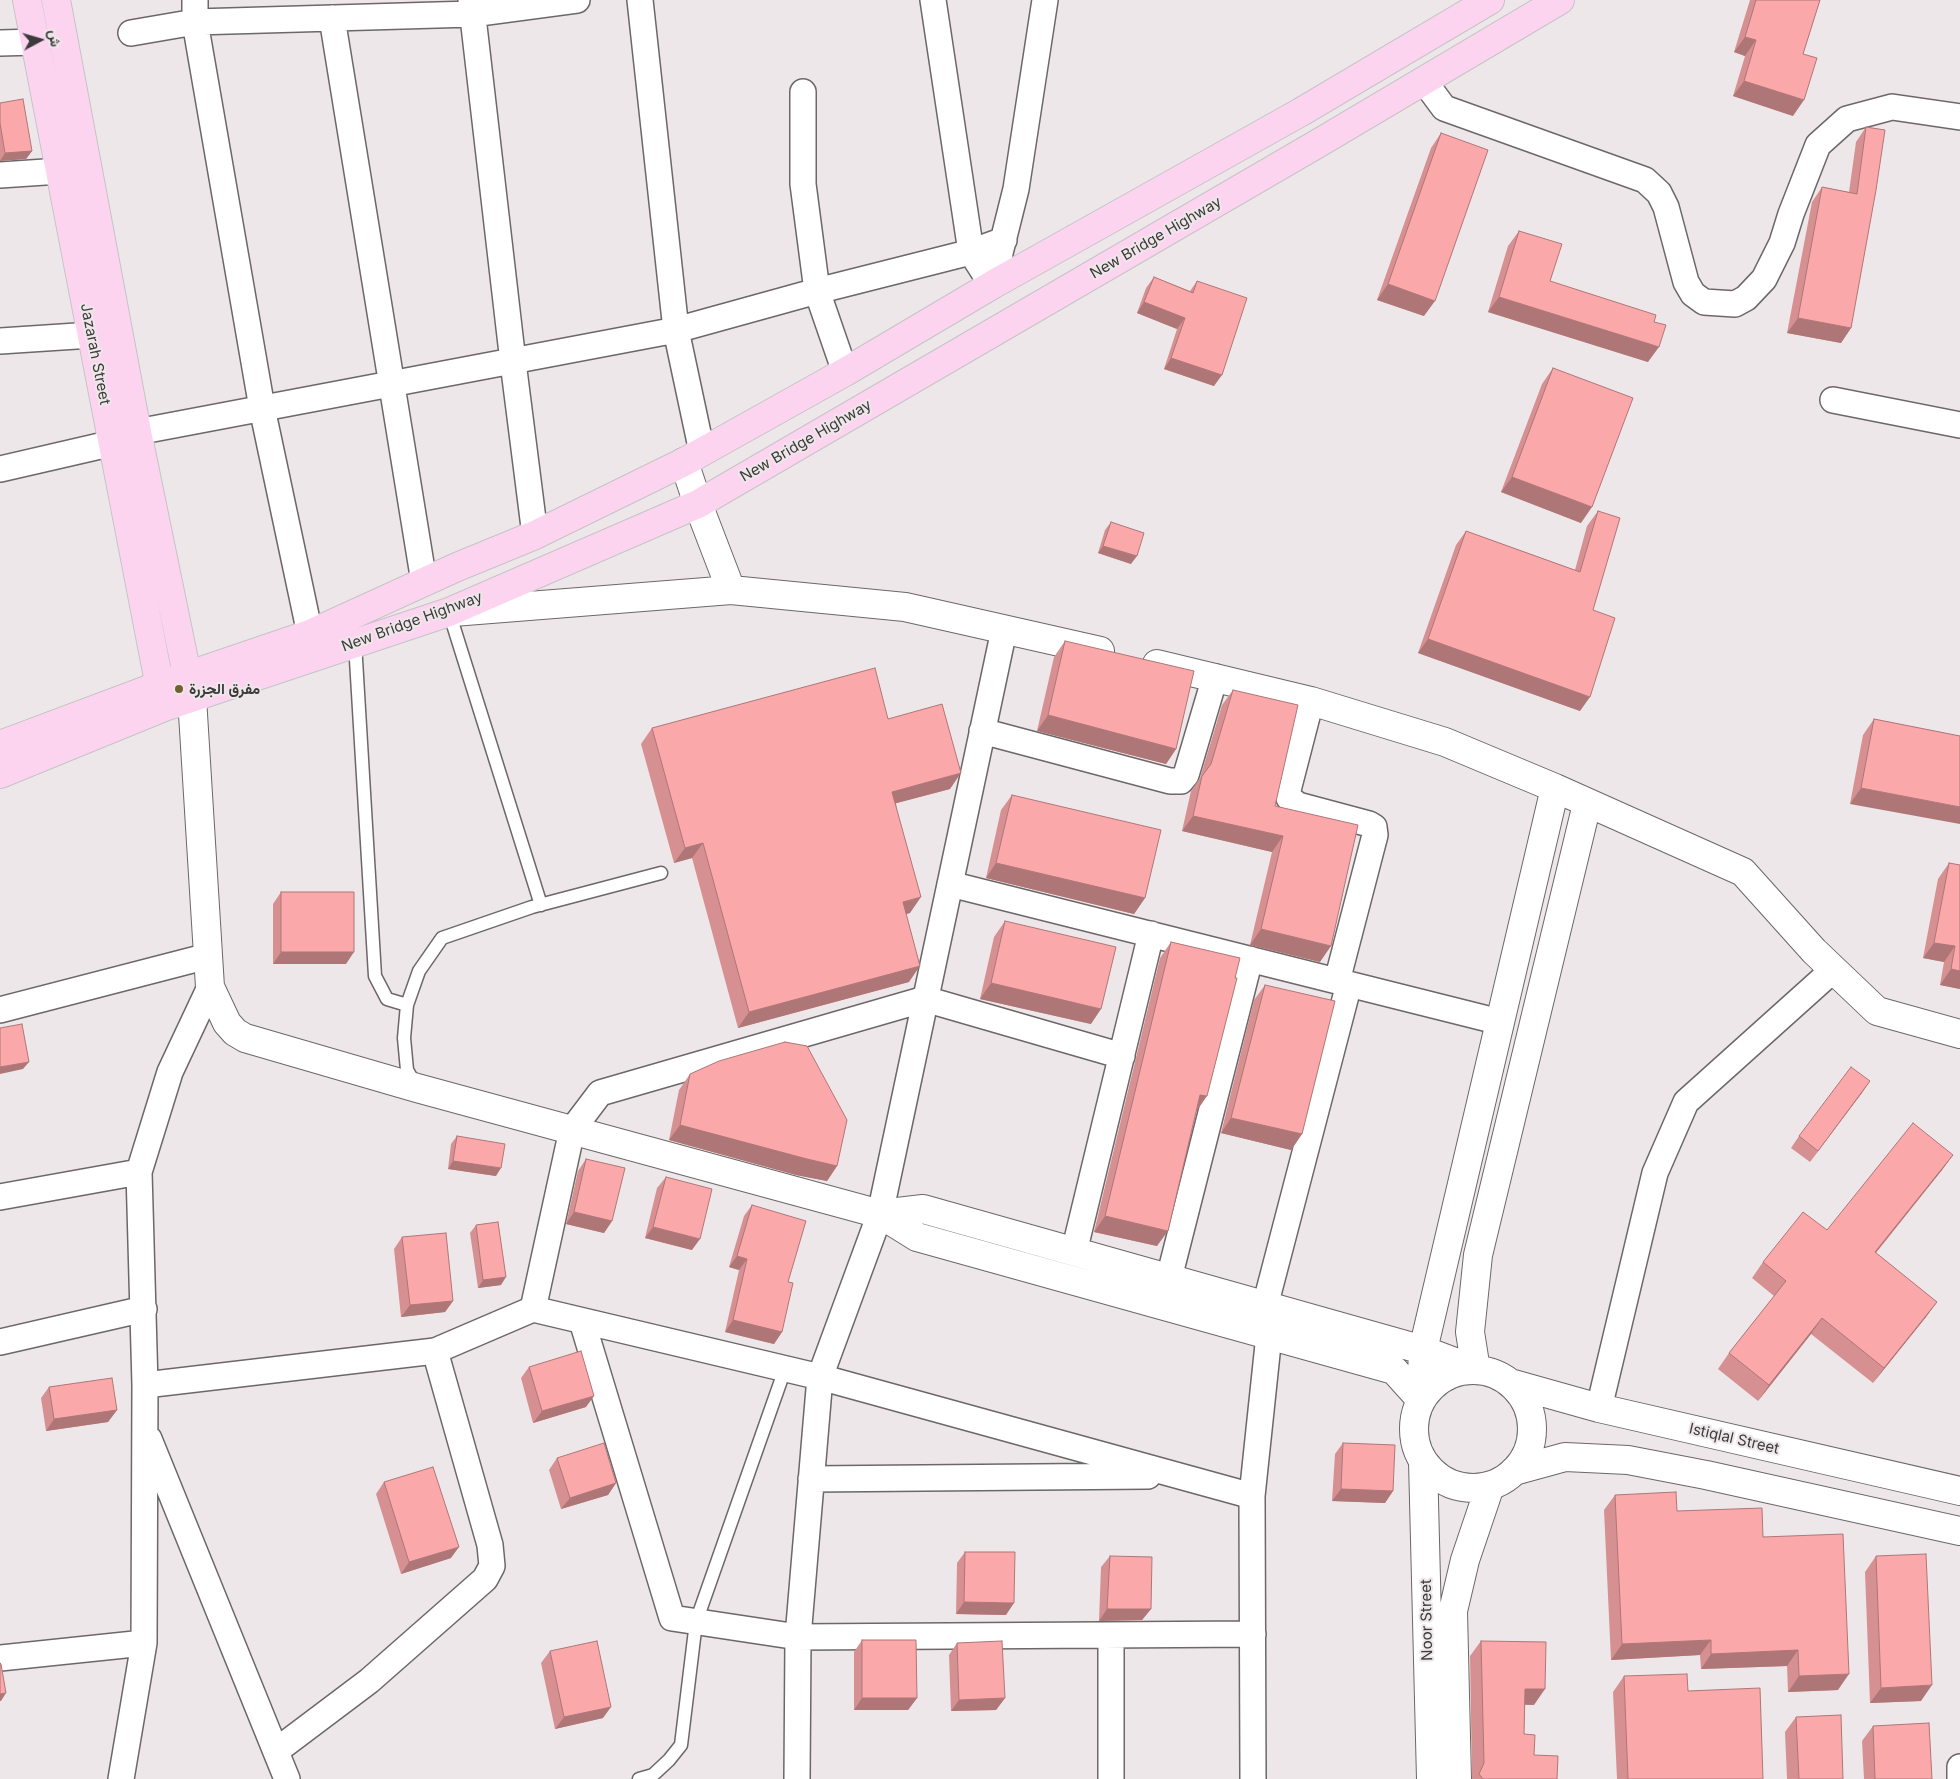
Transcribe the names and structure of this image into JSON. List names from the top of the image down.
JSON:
{
  "streets": {
    "main road": ["New Bridge Highway", "Jazarah Street"],
    "street": ["Istiqlal Street", "Noor Street"]
  },
  "crossings": [
    ["New Bridge Highway", "Jazarah Street"],
    ["Istiqlal Street", "Noor Street"]
  ],
  "places": ["مفرق الجزرة"],
  "north": "right"
}
